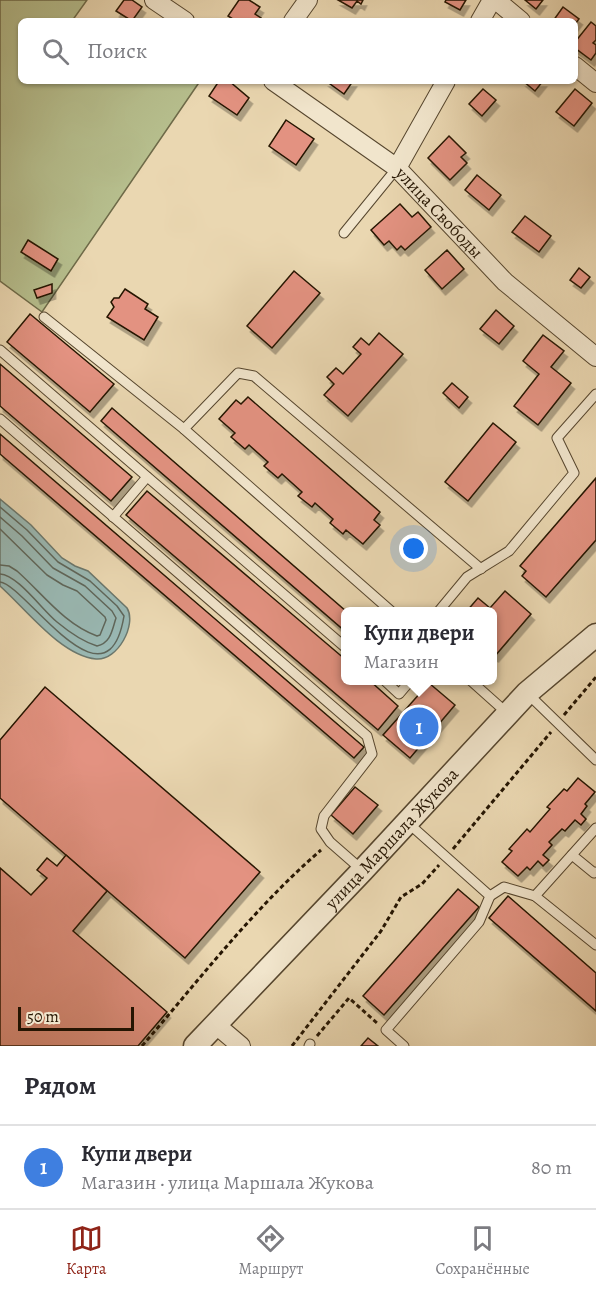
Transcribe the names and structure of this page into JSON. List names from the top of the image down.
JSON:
{
  "streets": {
    "street": ["улица Свободы", "улица Маршала Жукова"]
  },
  "scale_bar": "50 m",
  "page": {
    "search": "Поиск",
    "popup": ["Купи двери", "Магазин"],
    "pins": "1",
    "scale": "50 m",
    "heading": "Рядом",
    "list": [
      {
        "mark": "1",
        "name": "Купи двери",
        "note": "Магазин · улица Маршала Жукова",
        "value": "80 m"
      }
    ],
    "nav": ["Карта", "Маршрут", "Сохранённые"]
  }
}
